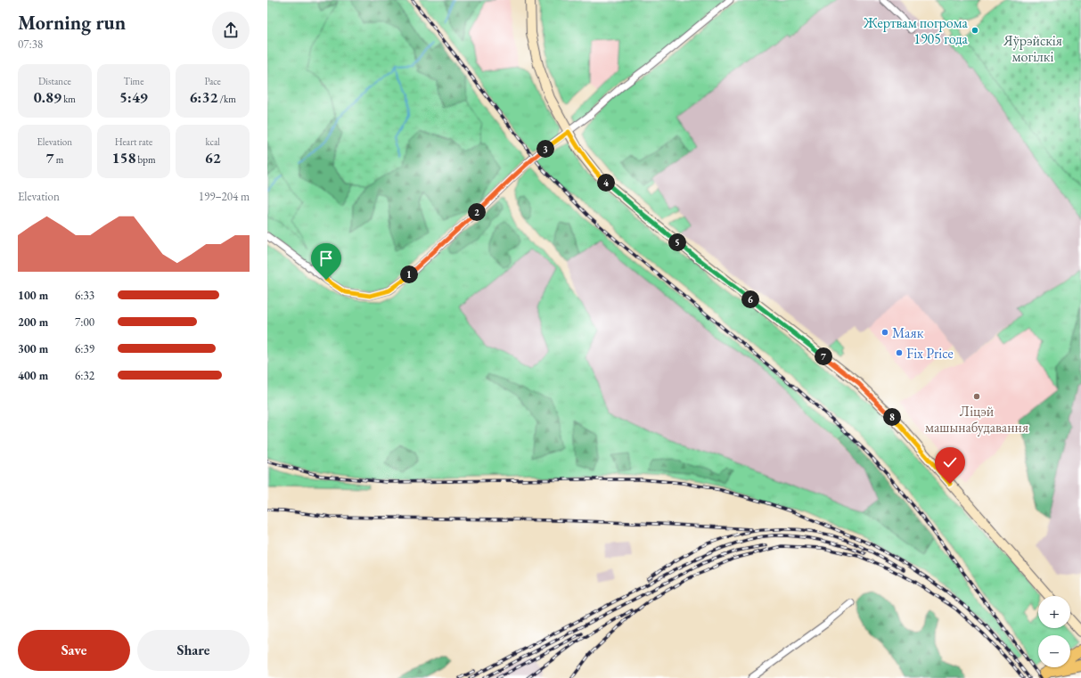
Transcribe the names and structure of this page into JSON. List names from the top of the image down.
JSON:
{
  "parks": ["Яўрэйскія могілкі"],
  "places": [
    "Жертвам погрома 1905 года",
    "Маяк",
    "Fix Price",
    "Ліцэй машынабудавання"
  ],
  "page": {
    "heading": ["Morning run", "07:38"],
    "stats": [
      ["Distance", "0.89 km"],
      ["Time", "5:49"],
      ["Pace", "6:32 /km"],
      ["Elevation", "7 m"],
      ["Heart rate", "158 bpm"],
      ["kcal", "62"]
    ],
    "pins": [
      "3",
      "4",
      "2",
      "5",
      "1",
      "6",
      "7",
      "8"
    ],
    "chart": ["Elevation", "199–204 m"],
    "list": [
      {
        "name": "100 m",
        "note": "6:33"
      },
      {
        "name": "200 m",
        "note": "7:00"
      },
      {
        "name": "300 m",
        "note": "6:39"
      },
      {
        "name": "400 m",
        "note": "6:32"
      }
    ],
    "map_buttons": ["+", "−"],
    "buttons": ["Save", "Share"]
  }
}
